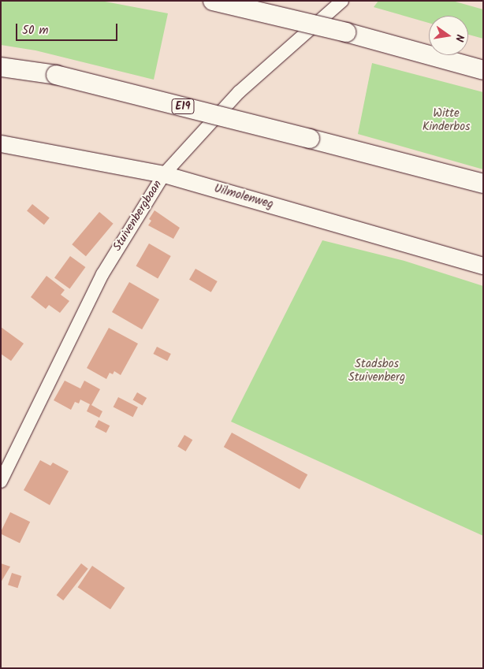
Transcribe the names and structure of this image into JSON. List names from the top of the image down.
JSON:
{
  "streets": {
    "highway": ["E19"],
    "main road": ["Uilmolenweg"],
    "street": ["Stuivenbergbaan"]
  },
  "crossings": [
    ["Uilmolenweg", "Stuivenbergbaan"]
  ],
  "parks": ["Witte Kinderbos", "Stadsbos Stuivenberg"],
  "scale_bar": "50 m",
  "north": "right"
}
